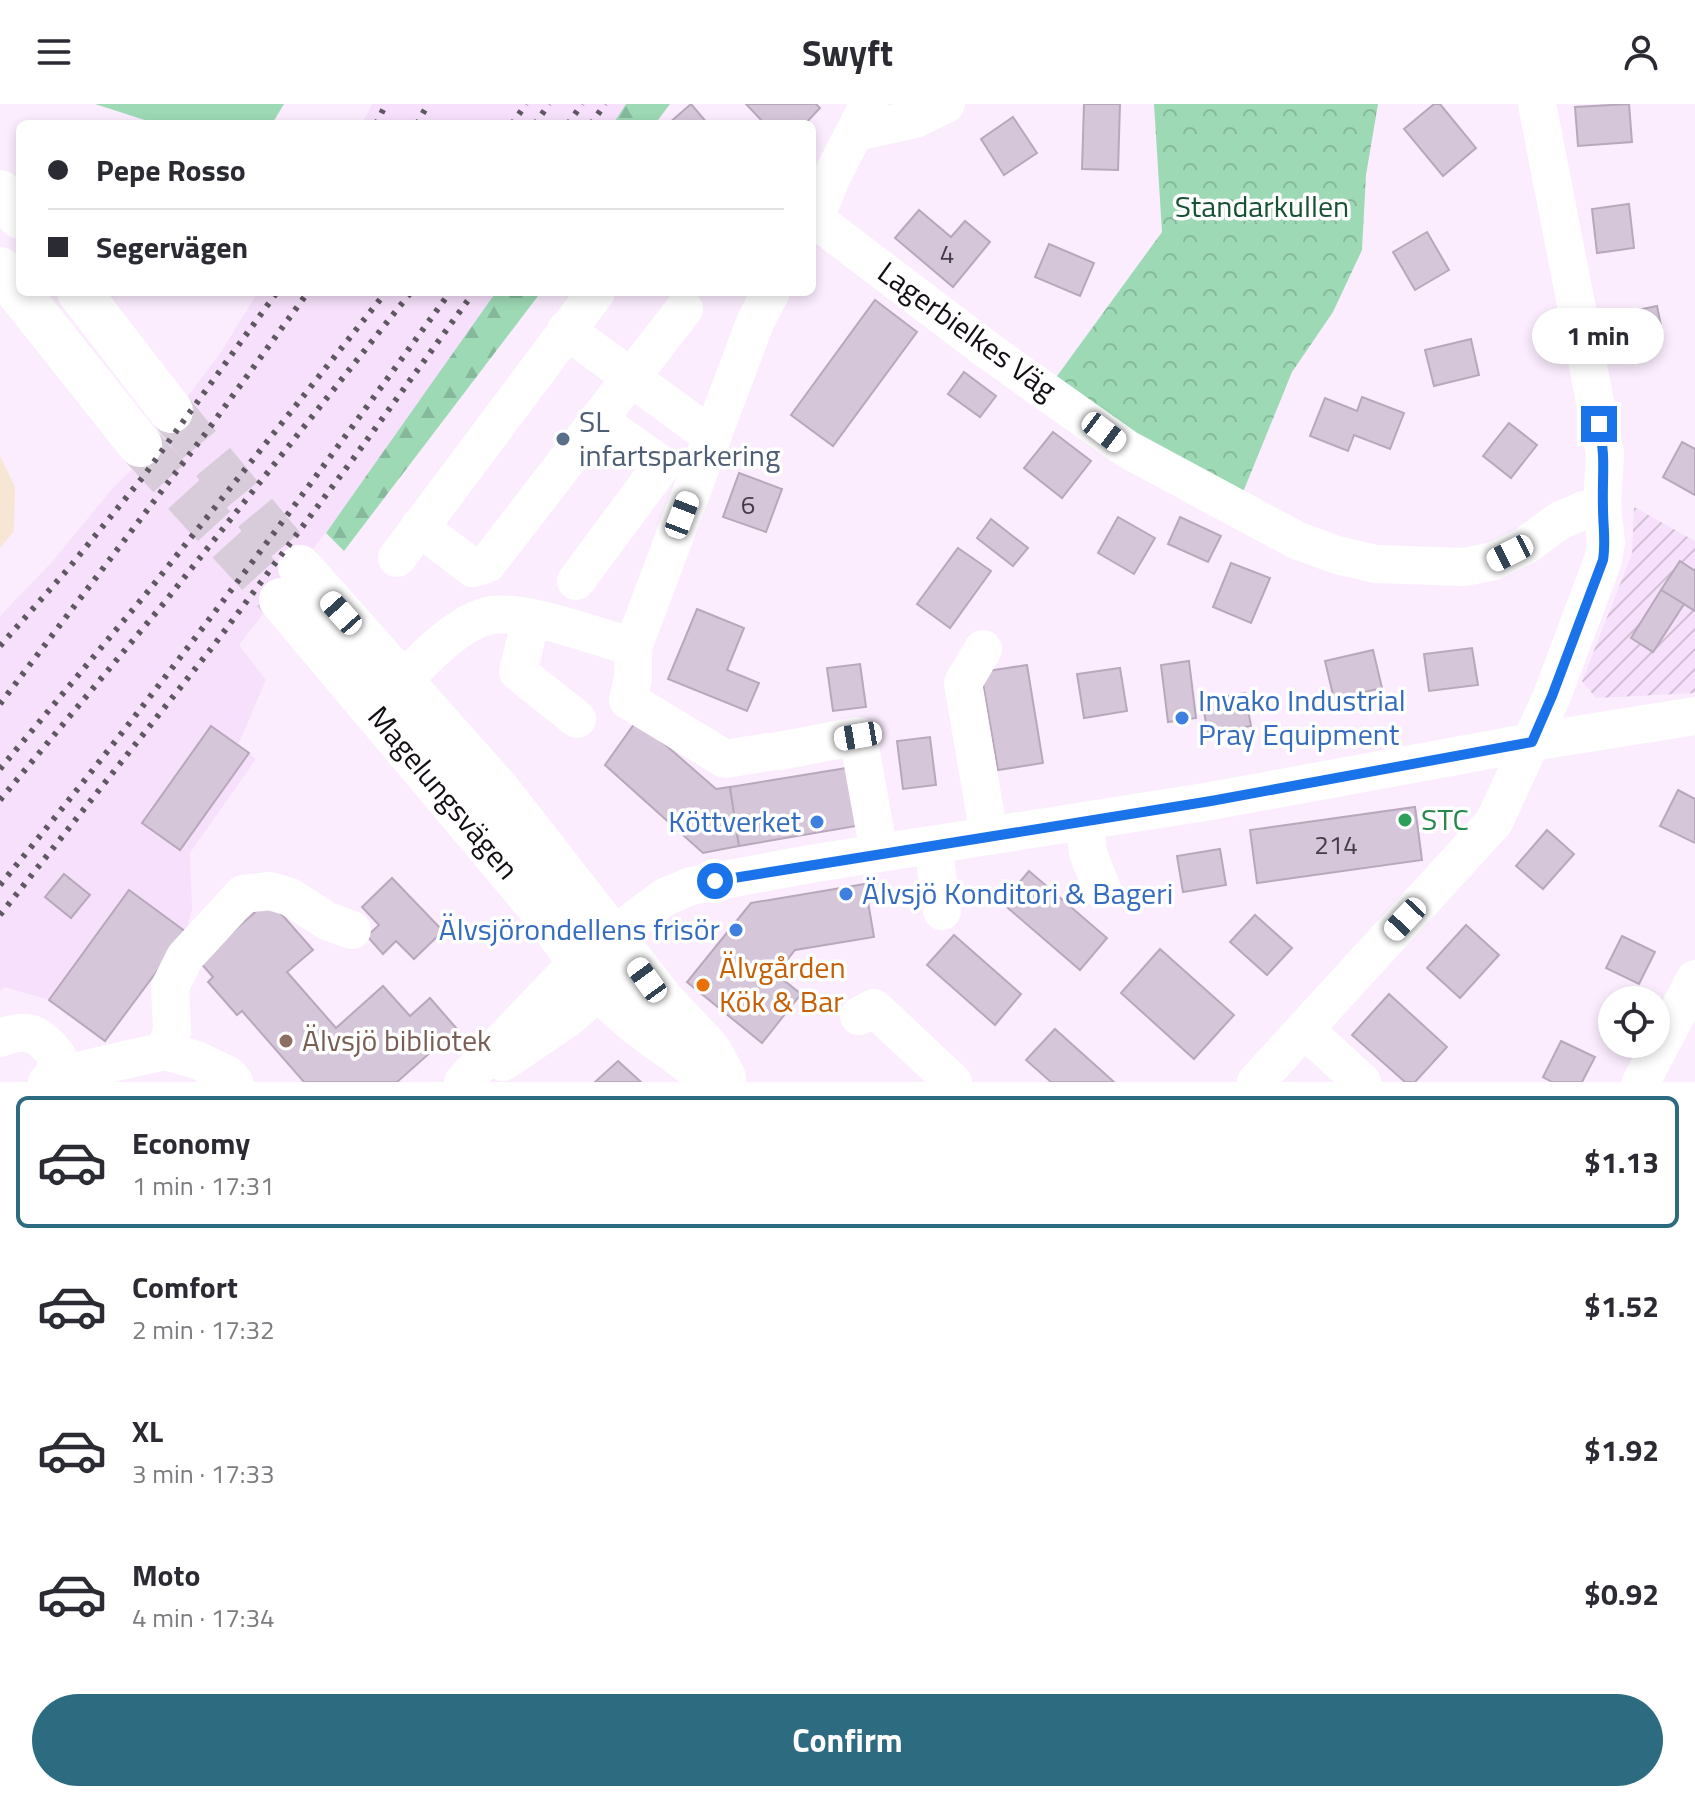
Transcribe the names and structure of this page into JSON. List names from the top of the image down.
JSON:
{
  "streets": {
    "main road": ["Magelungsvägen"],
    "street": ["Lagerbielkes Väg"]
  },
  "parks": ["Standarkullen"],
  "places": [
    "SL infartsparkering",
    "Invako Industrial Pray Equipment",
    "STC",
    "Köttverket",
    "Älvsjö Konditori & Bageri",
    "Älvsjörondellens frisör",
    "Älvgården Kök & Bar",
    "Älvsjö bibliotek"
  ],
  "house_numbers": ["4", "6", "214"],
  "page": {
    "header": "Swyft",
    "banner": ["Pepe Rosso", "Segervägen"],
    "bubble": "1 min",
    "list": [
      {
        "name": "Economy",
        "note": "1 min · 17:31",
        "value": "$1.13"
      },
      {
        "name": "Comfort",
        "note": "2 min · 17:32",
        "value": "$1.52"
      },
      {
        "name": "XL",
        "note": "3 min · 17:33",
        "value": "$1.92"
      },
      {
        "name": "Moto",
        "note": "4 min · 17:34",
        "value": "$0.92"
      }
    ],
    "buttons": "Confirm"
  }
}
